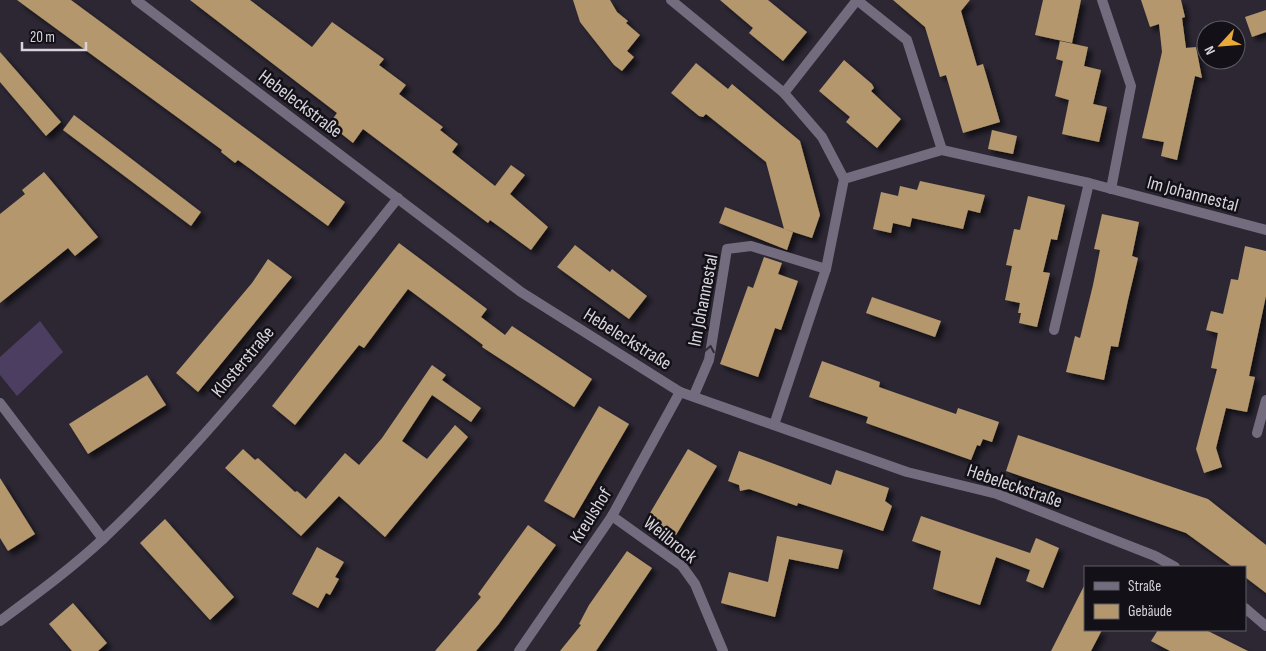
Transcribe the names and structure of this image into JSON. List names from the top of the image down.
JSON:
{
  "streets": {
    "street": [
      "Hebeleckstraße",
      "Im Johannestal",
      "Klosterstraße",
      "Kreulshof",
      "Weilbrock"
    ]
  },
  "crossings": [
    ["Hebeleckstraße", "Im Johannestal"],
    ["Hebeleckstraße", "Klosterstraße"],
    ["Hebeleckstraße", "Kreulshof"],
    ["Kreulshof", "Weilbrock"]
  ],
  "legend": ["Straße", "Gebäude"],
  "scale_bar": "20 m",
  "north": "bottom left"
}
